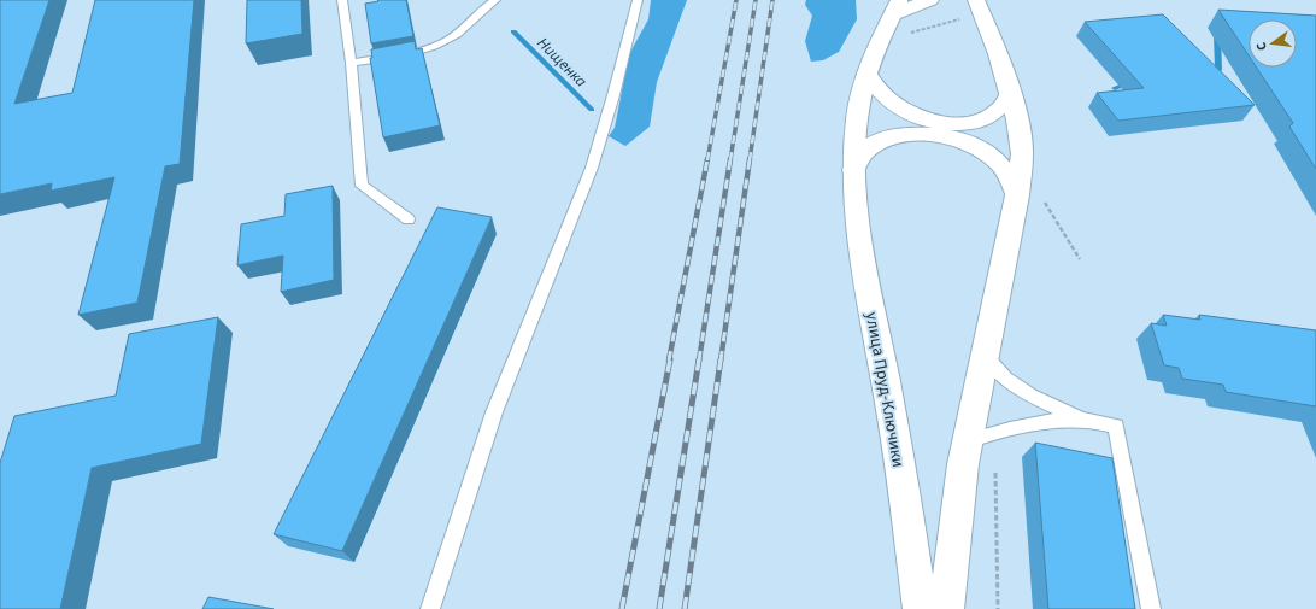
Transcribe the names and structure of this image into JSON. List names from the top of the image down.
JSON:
{
  "streets": {
    "street": ["улица Пруд-Ключики"]
  },
  "water": ["Нищенка"],
  "north": "left"
}
